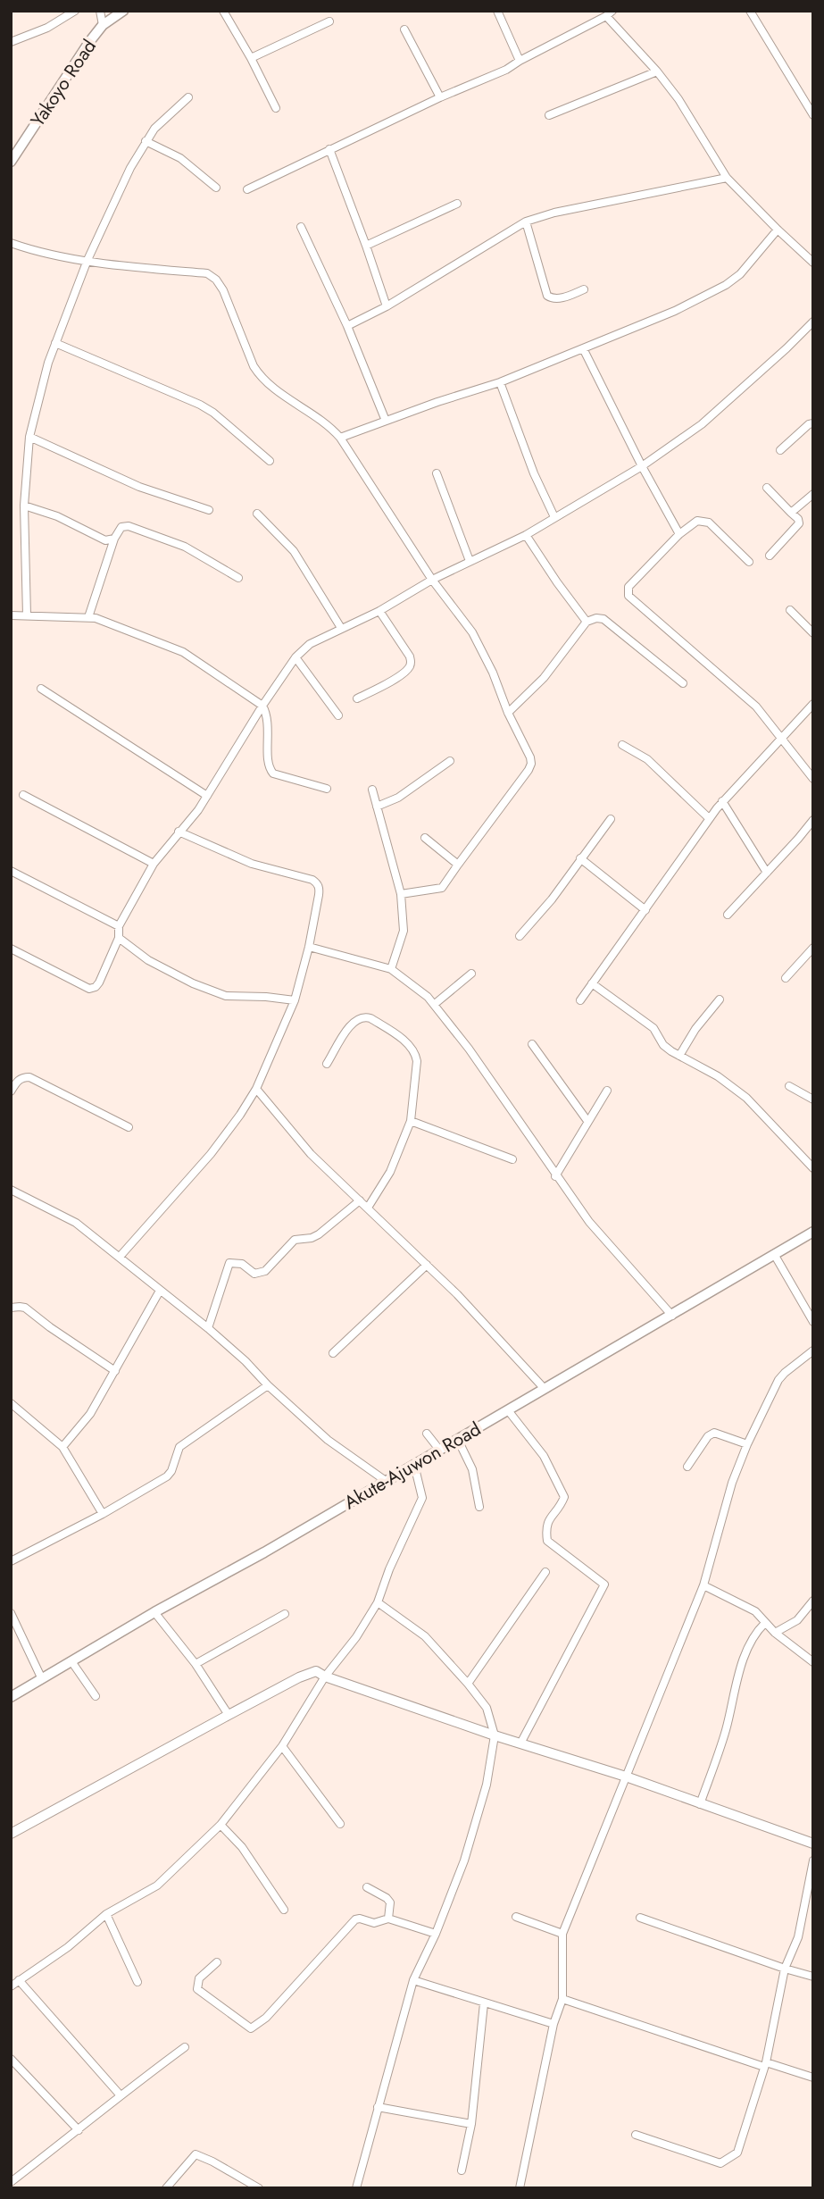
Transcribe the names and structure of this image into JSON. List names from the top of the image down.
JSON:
{
  "streets": {
    "main road": ["Yakoyo Road", "Akute-Ajuwon Road"]
  }
}
